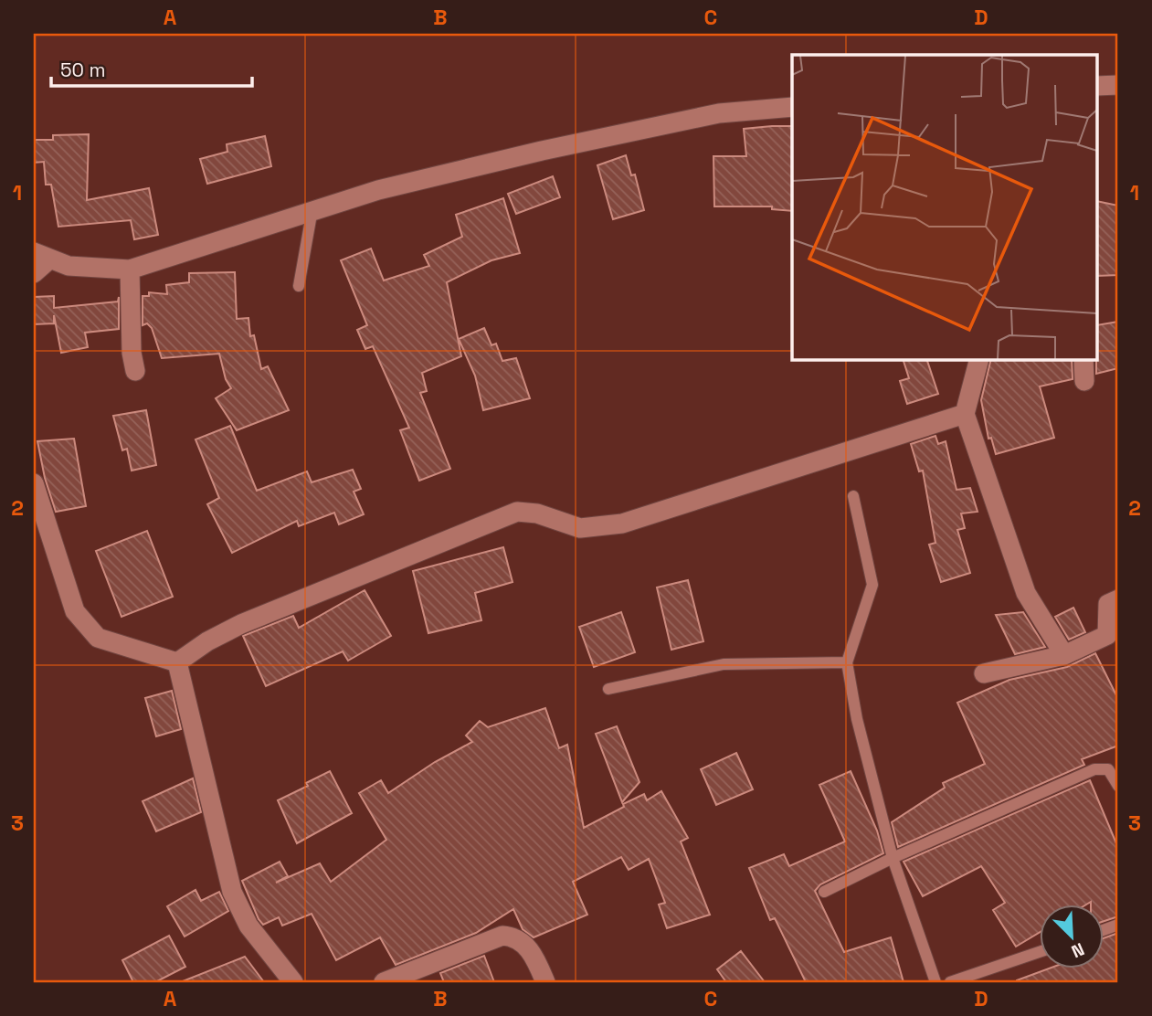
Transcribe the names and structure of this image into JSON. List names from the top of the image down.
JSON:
{
  "scale_bar": "50 m",
  "north": "bottom right",
  "grid": {
    "columns": [
      "A",
      "B",
      "C",
      "D"
    ],
    "rows": ["1", "2", "3"]
  }
}
